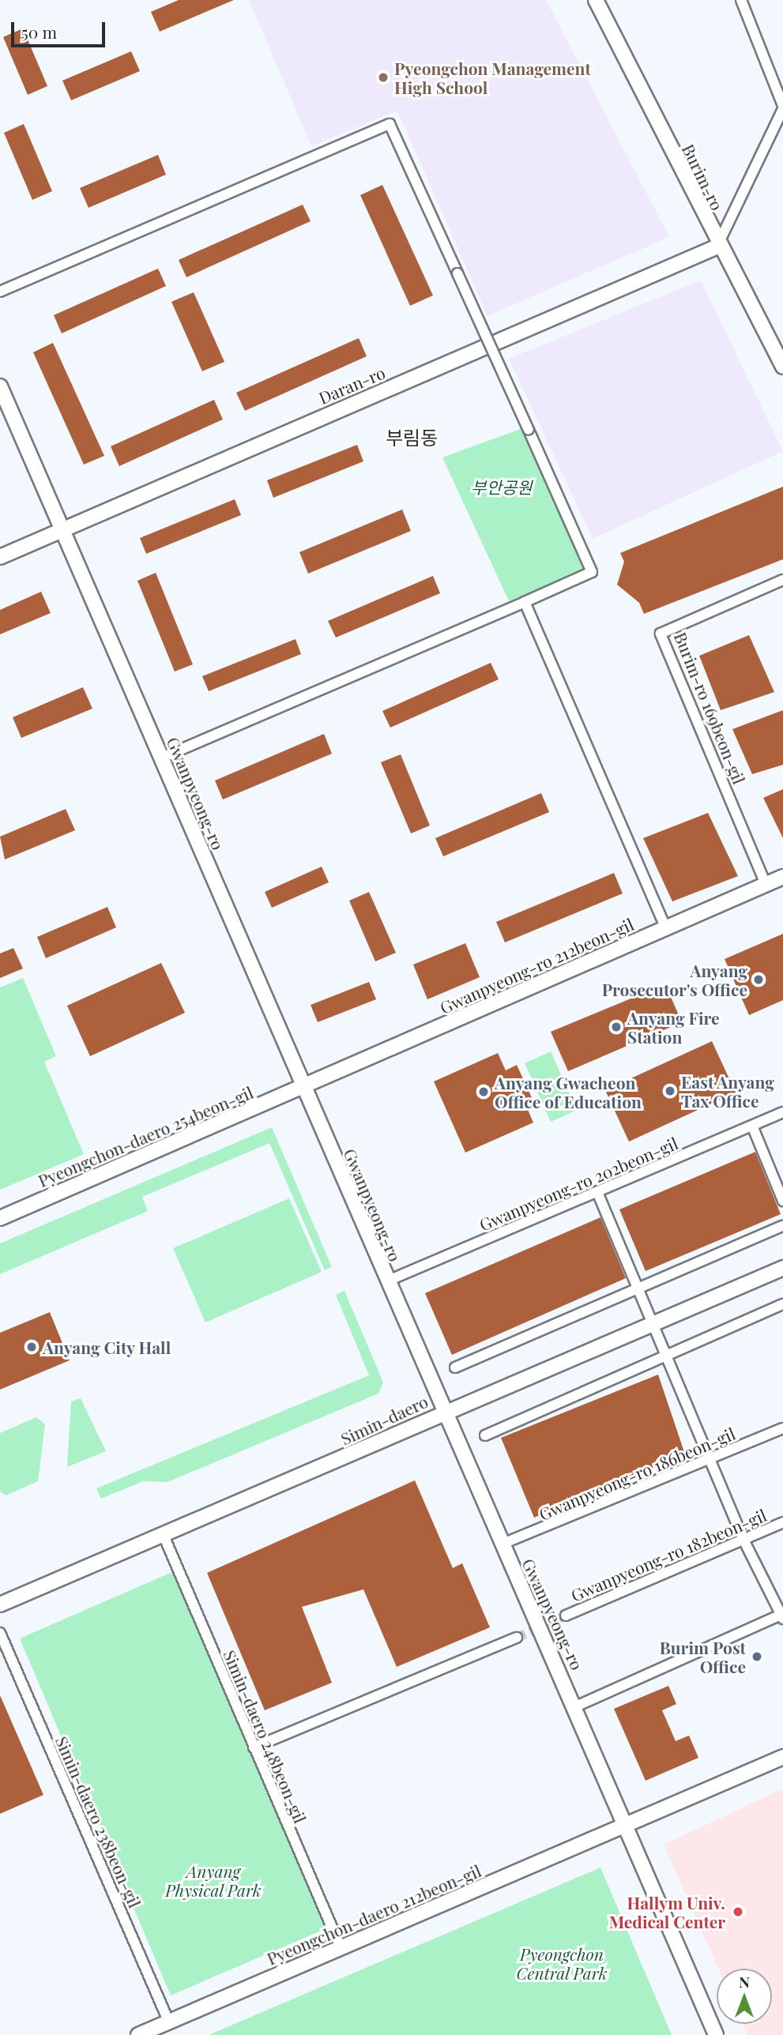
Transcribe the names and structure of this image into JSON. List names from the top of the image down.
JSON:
{
  "streets": {
    "street": [
      "Burim-ro",
      "Daran-ro",
      "Burim-ro 169beon-gil",
      "Gwanpyeong-ro",
      "Gwanpyeong-ro 212beon-gil",
      "Pyeongchon-daero 254beon-gil",
      "Gwanpyeong-ro 202beon-gil",
      "Simin-daero",
      "Gwanpyeong-ro 186beon-gil",
      "Gwanpyeong-ro 182beon-gil",
      "Simin-daero 248beon-gil",
      "Simin-daero 238beon-gil",
      "Pyeongchon-daero 212beon-gil"
    ]
  },
  "crossings": [
    ["Burim-ro", "Daran-ro"],
    ["Daran-ro", "Gwanpyeong-ro"],
    ["Burim-ro 169beon-gil", "Gwanpyeong-ro 212beon-gil"],
    ["Gwanpyeong-ro", "Gwanpyeong-ro 212beon-gil"],
    ["Gwanpyeong-ro", "Pyeongchon-daero 254beon-gil"],
    ["Gwanpyeong-ro", "Gwanpyeong-ro 202beon-gil"],
    ["Gwanpyeong-ro", "Simin-daero"],
    ["Gwanpyeong-ro", "Gwanpyeong-ro 186beon-gil"],
    ["Gwanpyeong-ro", "Pyeongchon-daero 212beon-gil"],
    ["Gwanpyeong-ro 212beon-gil", "Pyeongchon-daero 254beon-gil"],
    ["Simin-daero", "Simin-daero 248beon-gil"],
    ["Simin-daero 248beon-gil", "Pyeongchon-daero 212beon-gil"],
    ["Simin-daero 238beon-gil", "Pyeongchon-daero 212beon-gil"]
  ],
  "districts": ["부림동"],
  "parks": ["부안공원", "Anyang Physical Park", "Pyeongchon Central Park"],
  "places": [
    "Pyeongchon Management High School",
    "Anyang Prosecutor's Office",
    "Anyang Fire Station",
    "East Anyang Tax Office",
    "Anyang Gwacheon Office of Education",
    "Anyang City Hall",
    "Burim Post Office",
    "Hallym Univ. Medical Center"
  ],
  "scale_bar": "50 m",
  "north": "top"
}
